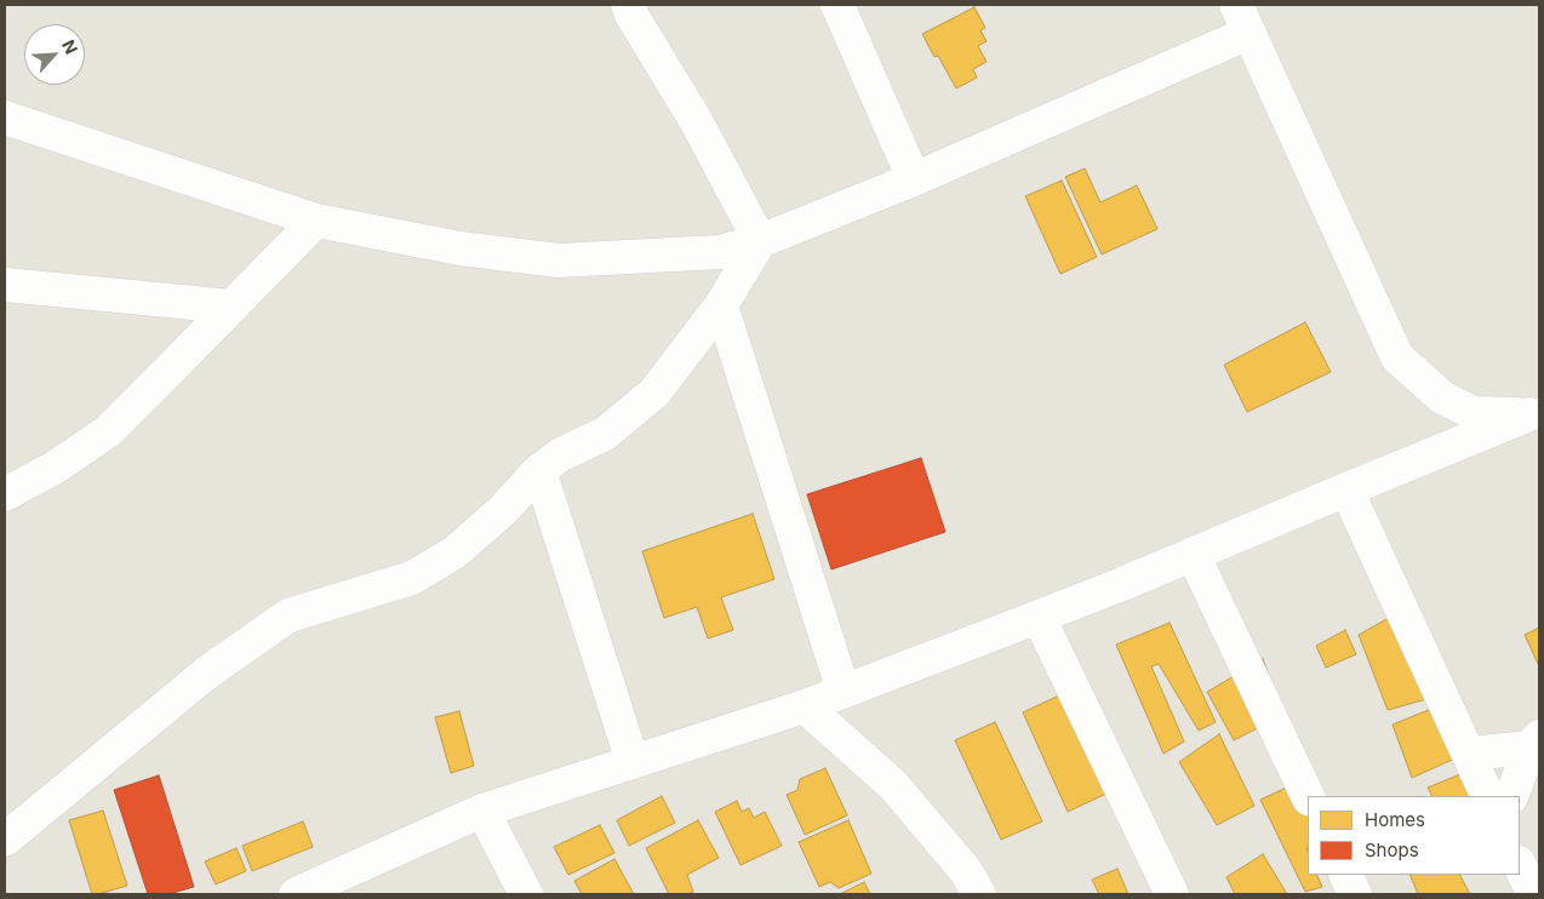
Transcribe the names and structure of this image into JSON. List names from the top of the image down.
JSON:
{
  "legend": ["Homes", "Shops"],
  "north": "top right"
}
